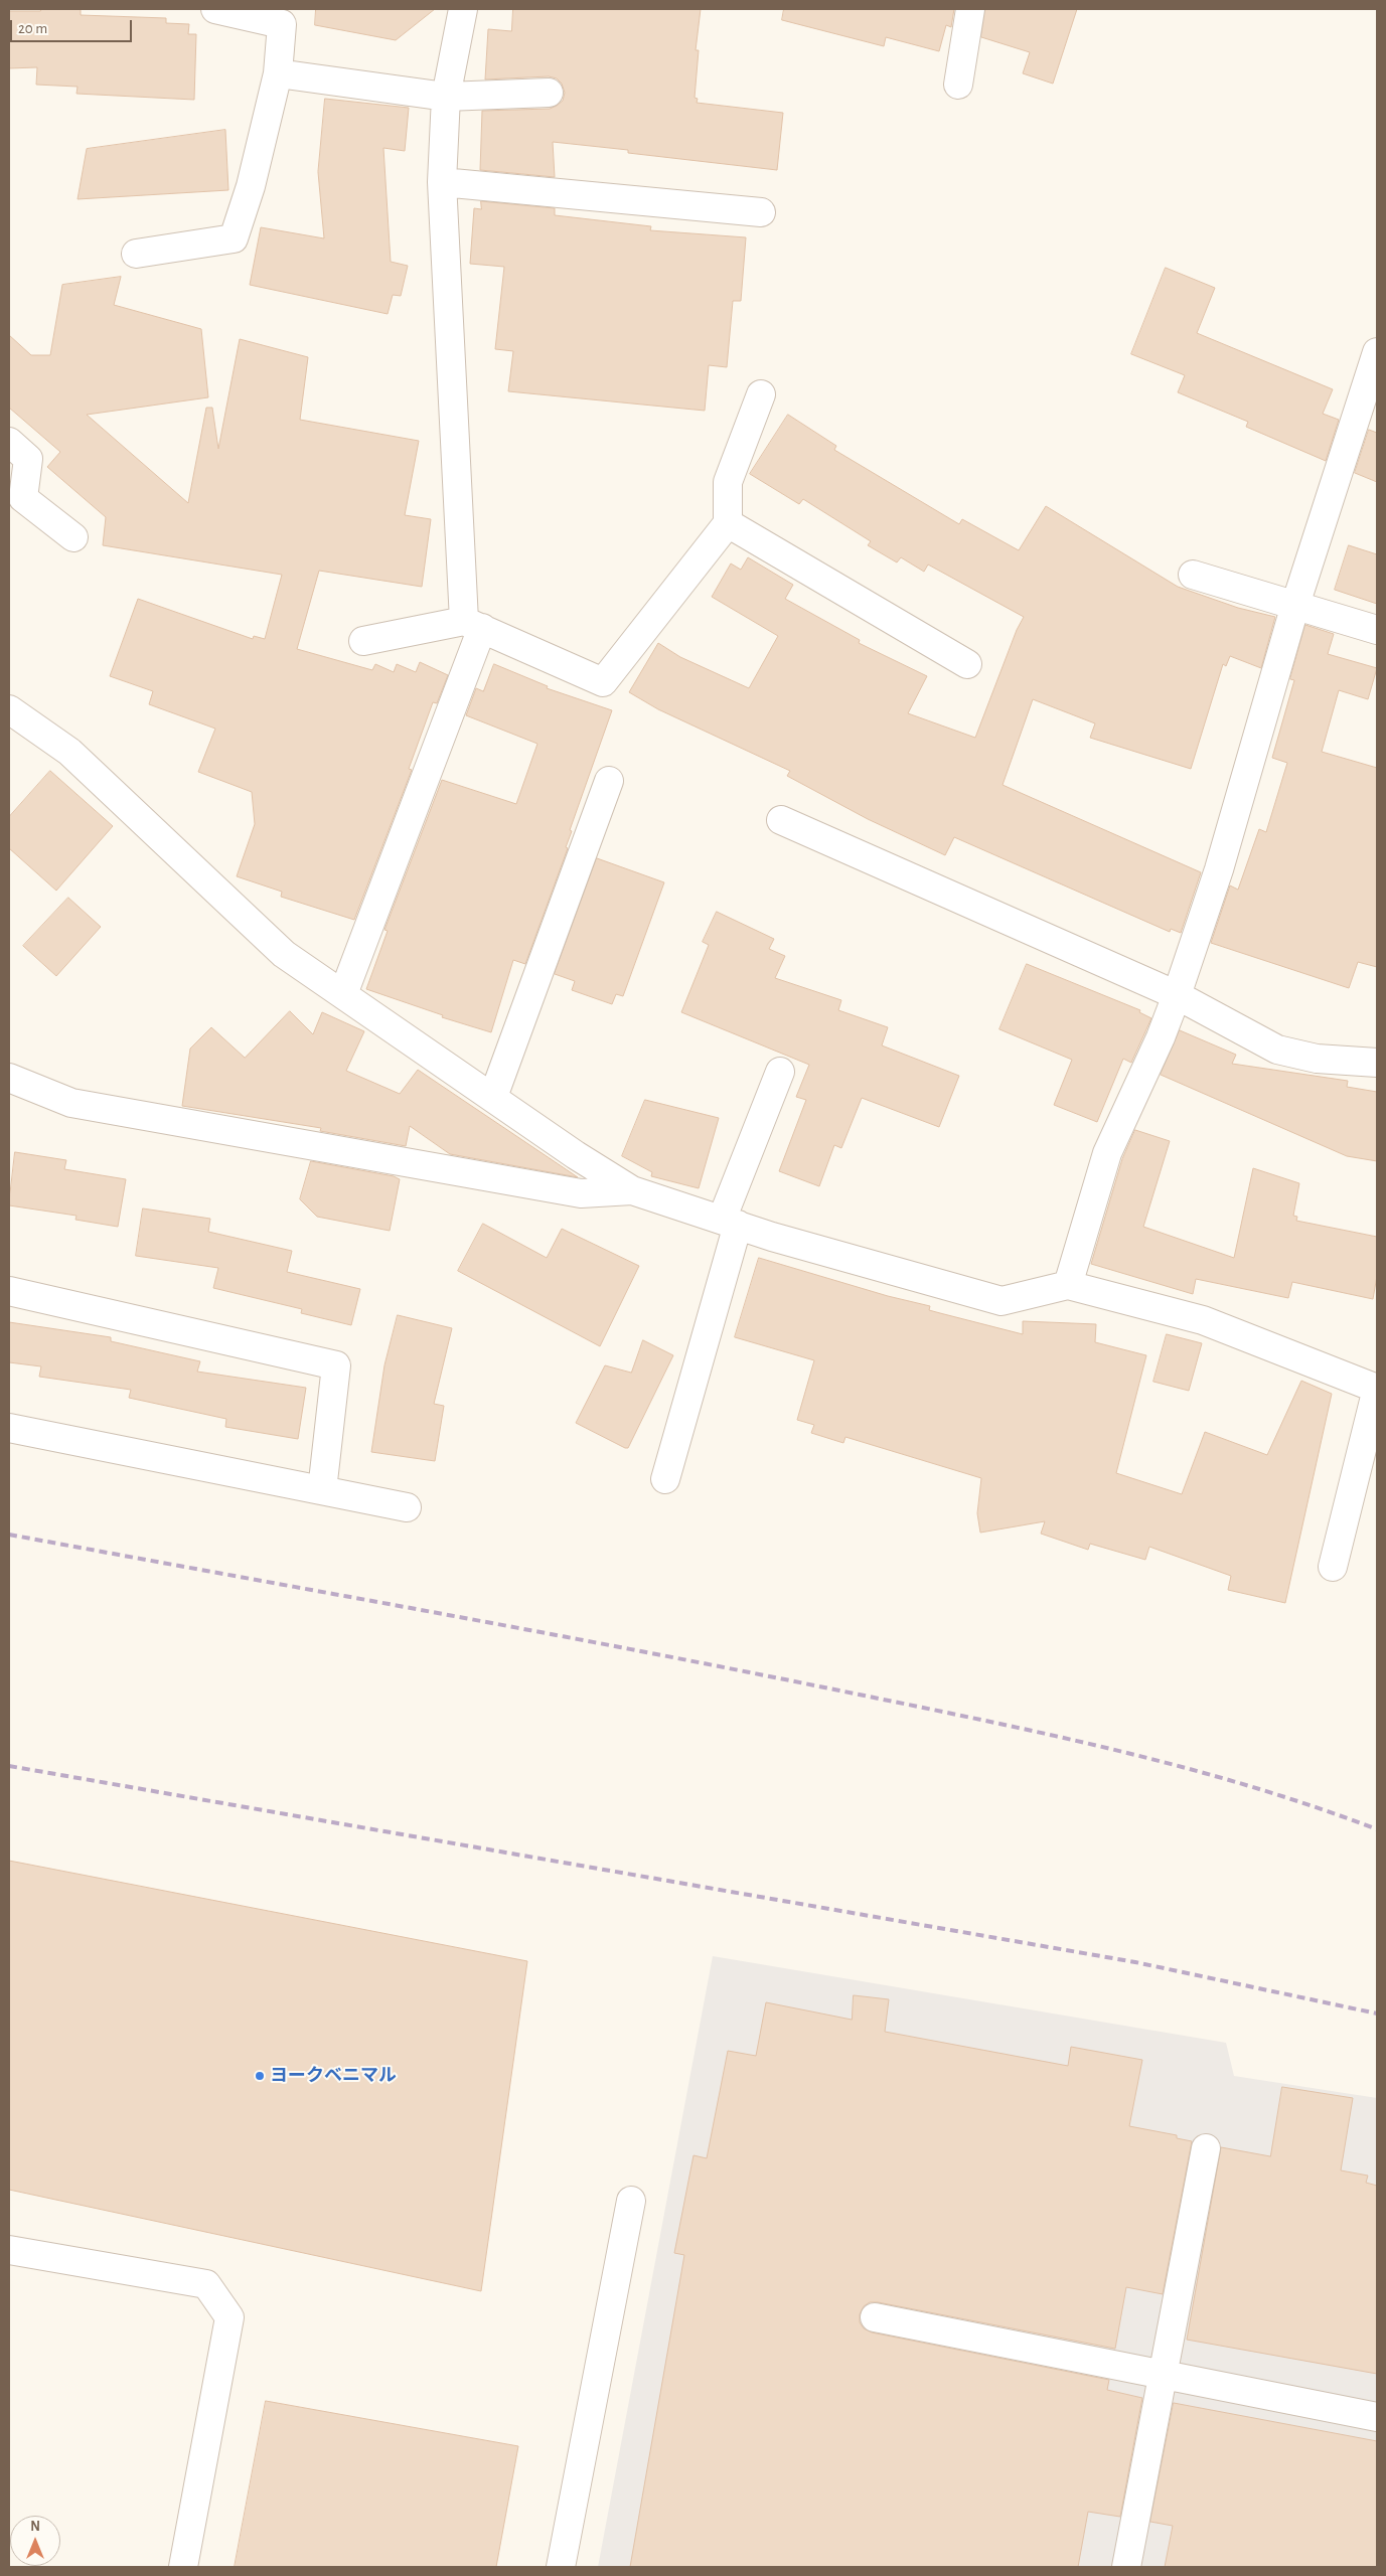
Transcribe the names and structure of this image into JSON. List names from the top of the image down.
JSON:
{
  "places": ["ヨークベニマル"],
  "scale_bar": "20 m",
  "north": "top"
}
